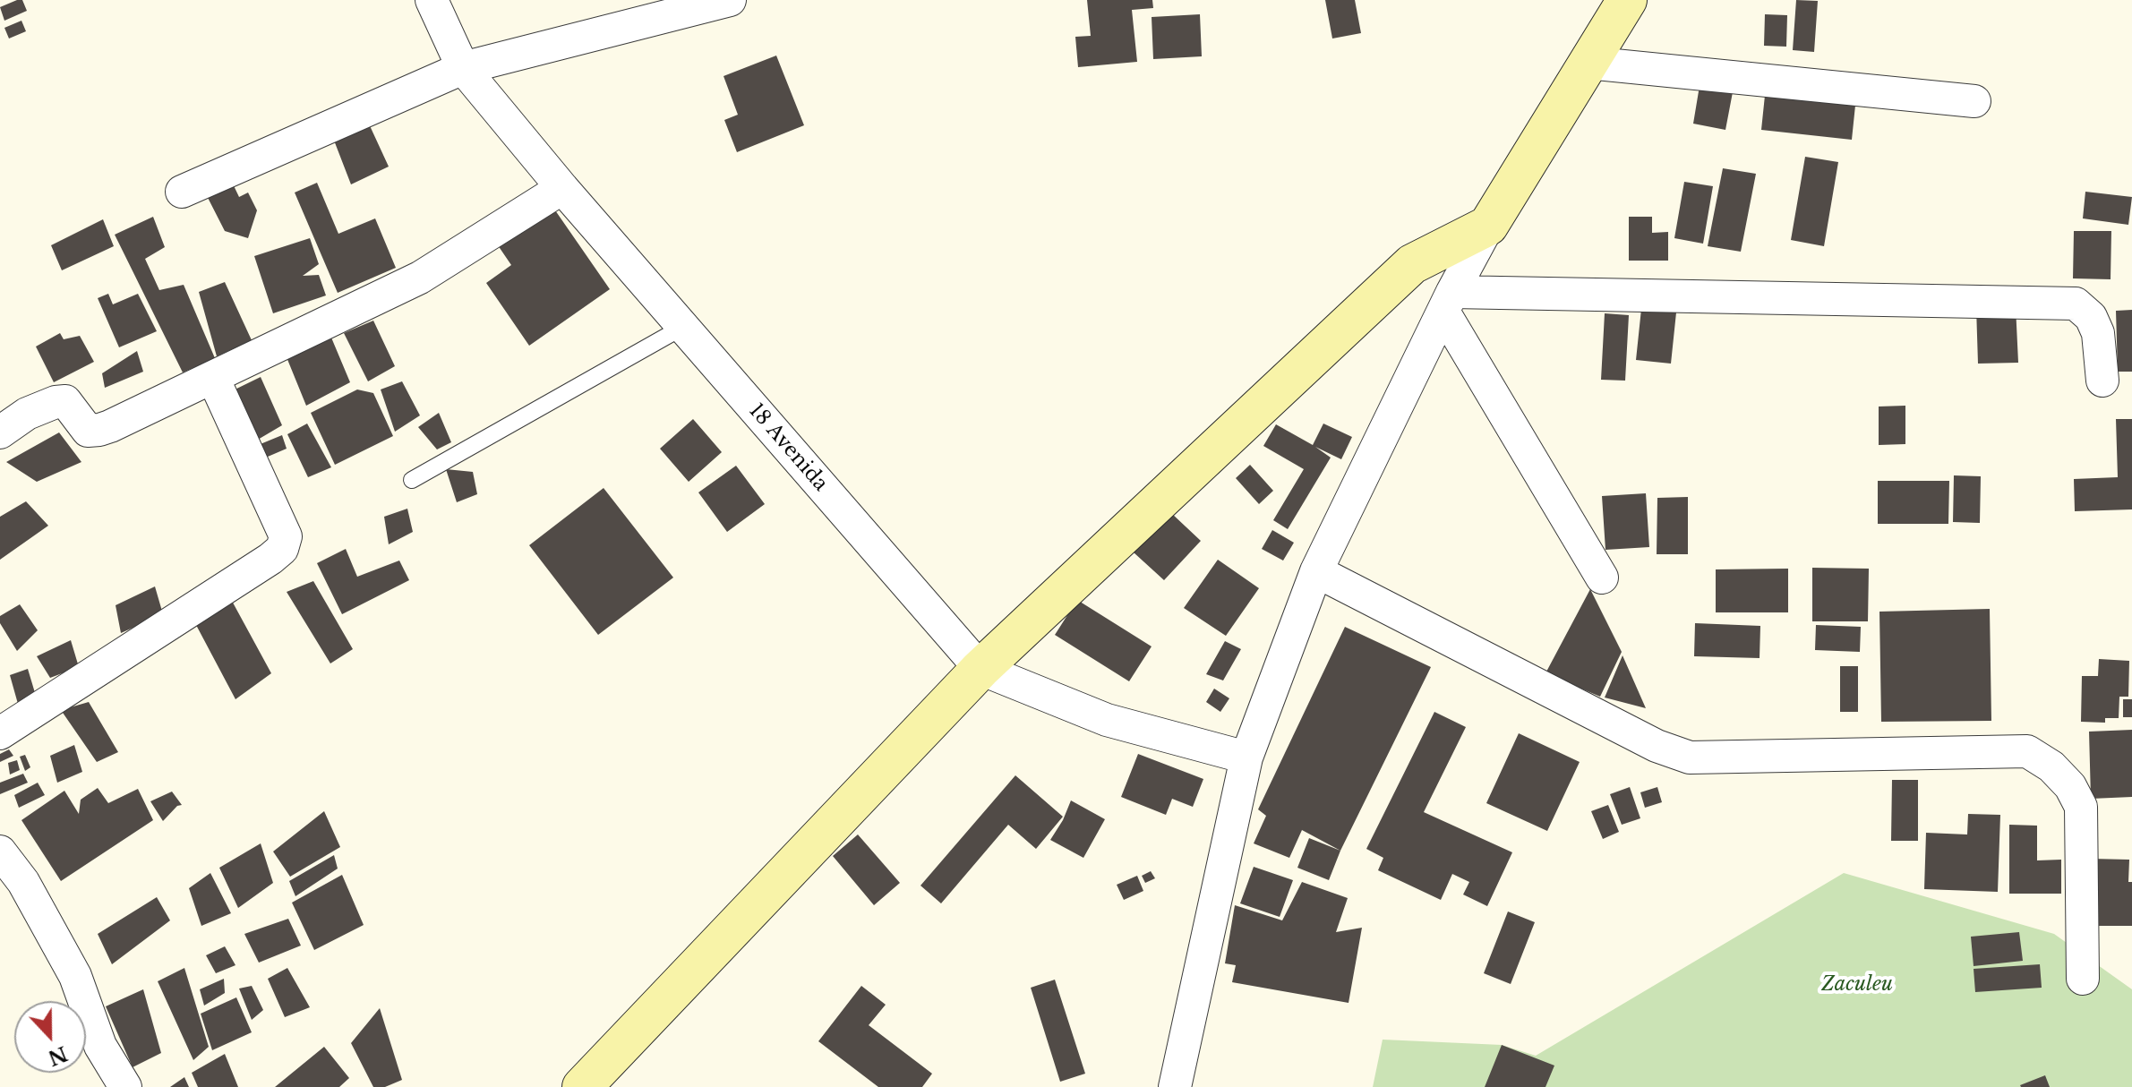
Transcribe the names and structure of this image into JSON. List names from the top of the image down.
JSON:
{
  "streets": {
    "street": ["18 Avenida"]
  },
  "parks": ["Zaculeu"],
  "north": "bottom"
}
